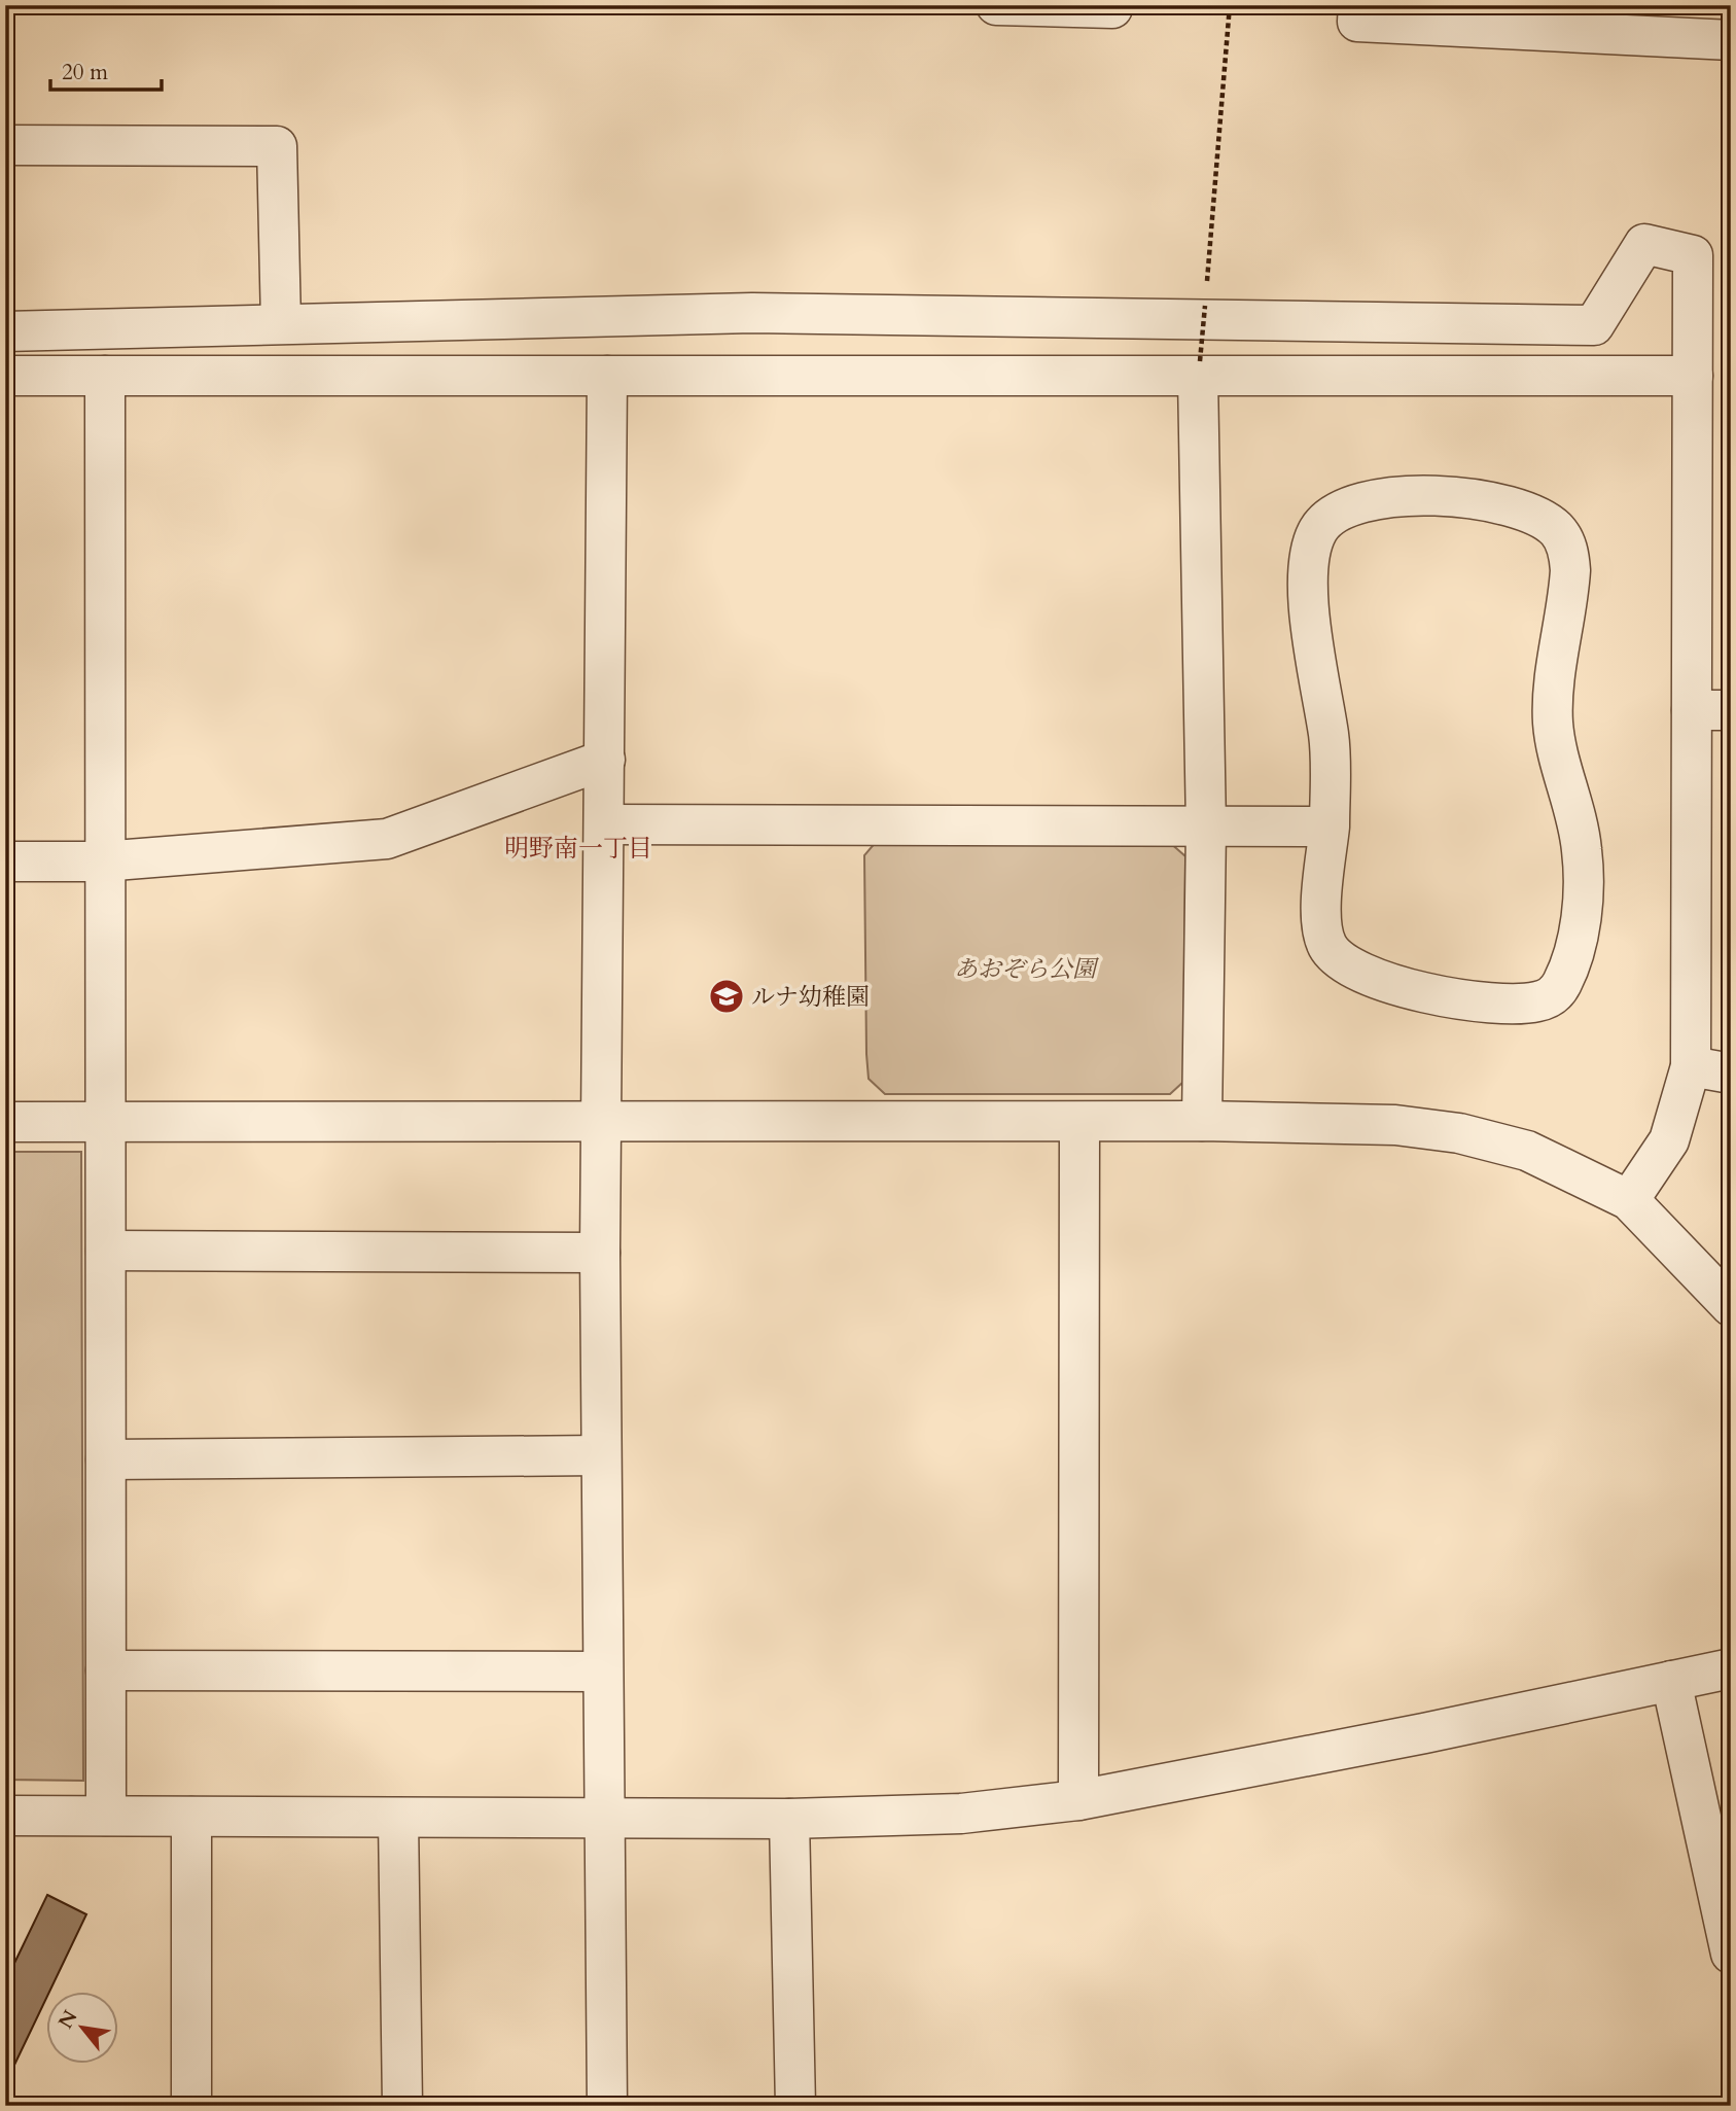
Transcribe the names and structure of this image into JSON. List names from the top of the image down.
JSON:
{
  "districts": ["明野南一丁目"],
  "parks": ["あおぞら公園"],
  "places": {
    "school or university": ["ルナ幼稚園"]
  },
  "scale_bar": "20 m",
  "north": "top left"
}
